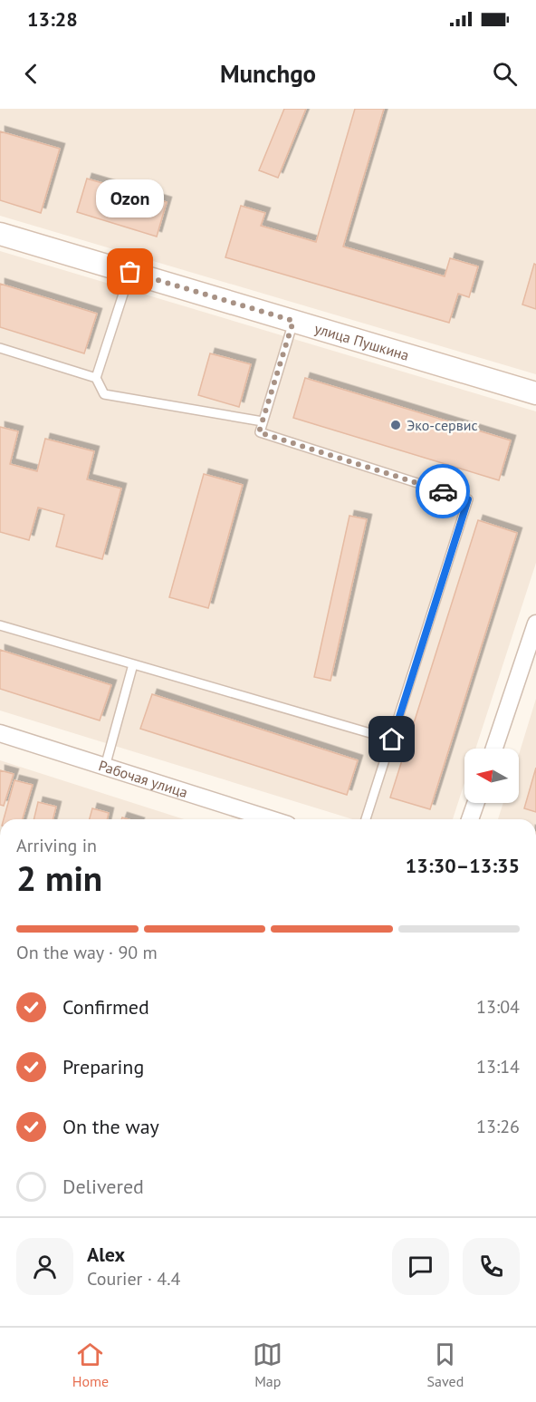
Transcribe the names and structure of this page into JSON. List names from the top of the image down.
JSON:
{
  "streets": {
    "main road": ["улица Пушкина"],
    "street": ["Рабочая улица"]
  },
  "places": ["Ozon", "Эко-сервис"],
  "north": "left",
  "page": {
    "status": "13:28",
    "header": "Munchgo",
    "bubble": "Ozon",
    "heading": ["2 min", "Arriving in", "13:30–13:35"],
    "panel": ["Alex", "Courier · 4.4"],
    "bar": "On the way · 90 m",
    "list": [
      ["Confirmed", "13:04"],
      ["Preparing", "13:14"],
      ["On the way", "13:26"],
      "Delivered"
    ],
    "tabs": ["Home", "Map", "Saved"]
  }
}
